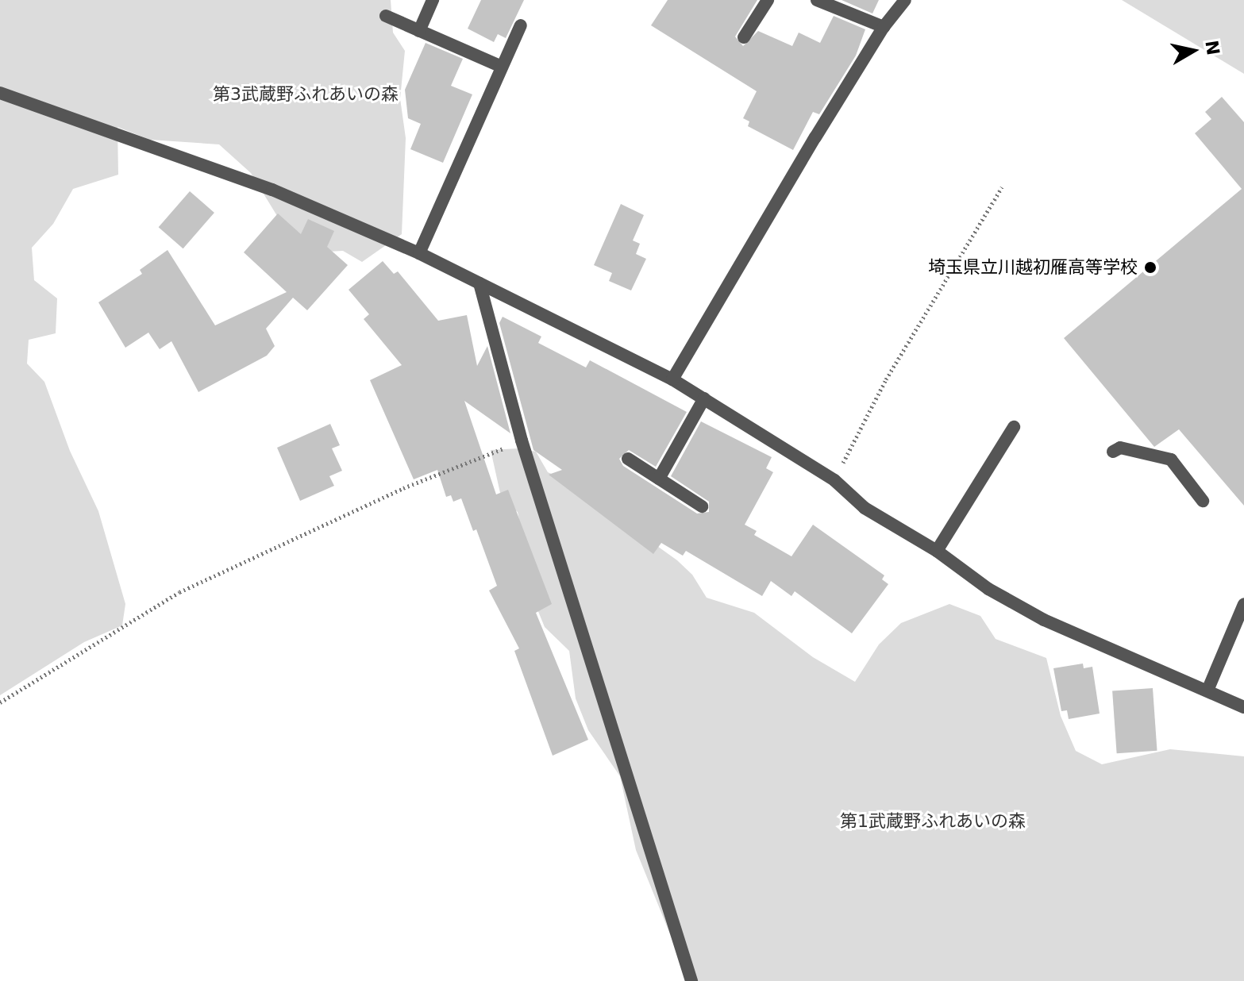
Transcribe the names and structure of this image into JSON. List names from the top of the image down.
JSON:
{
  "parks": ["第3武蔵野ふれあいの森", "第1武蔵野ふれあいの森"],
  "places": ["埼玉県立川越初雁高等学校"],
  "north": "right"
}
